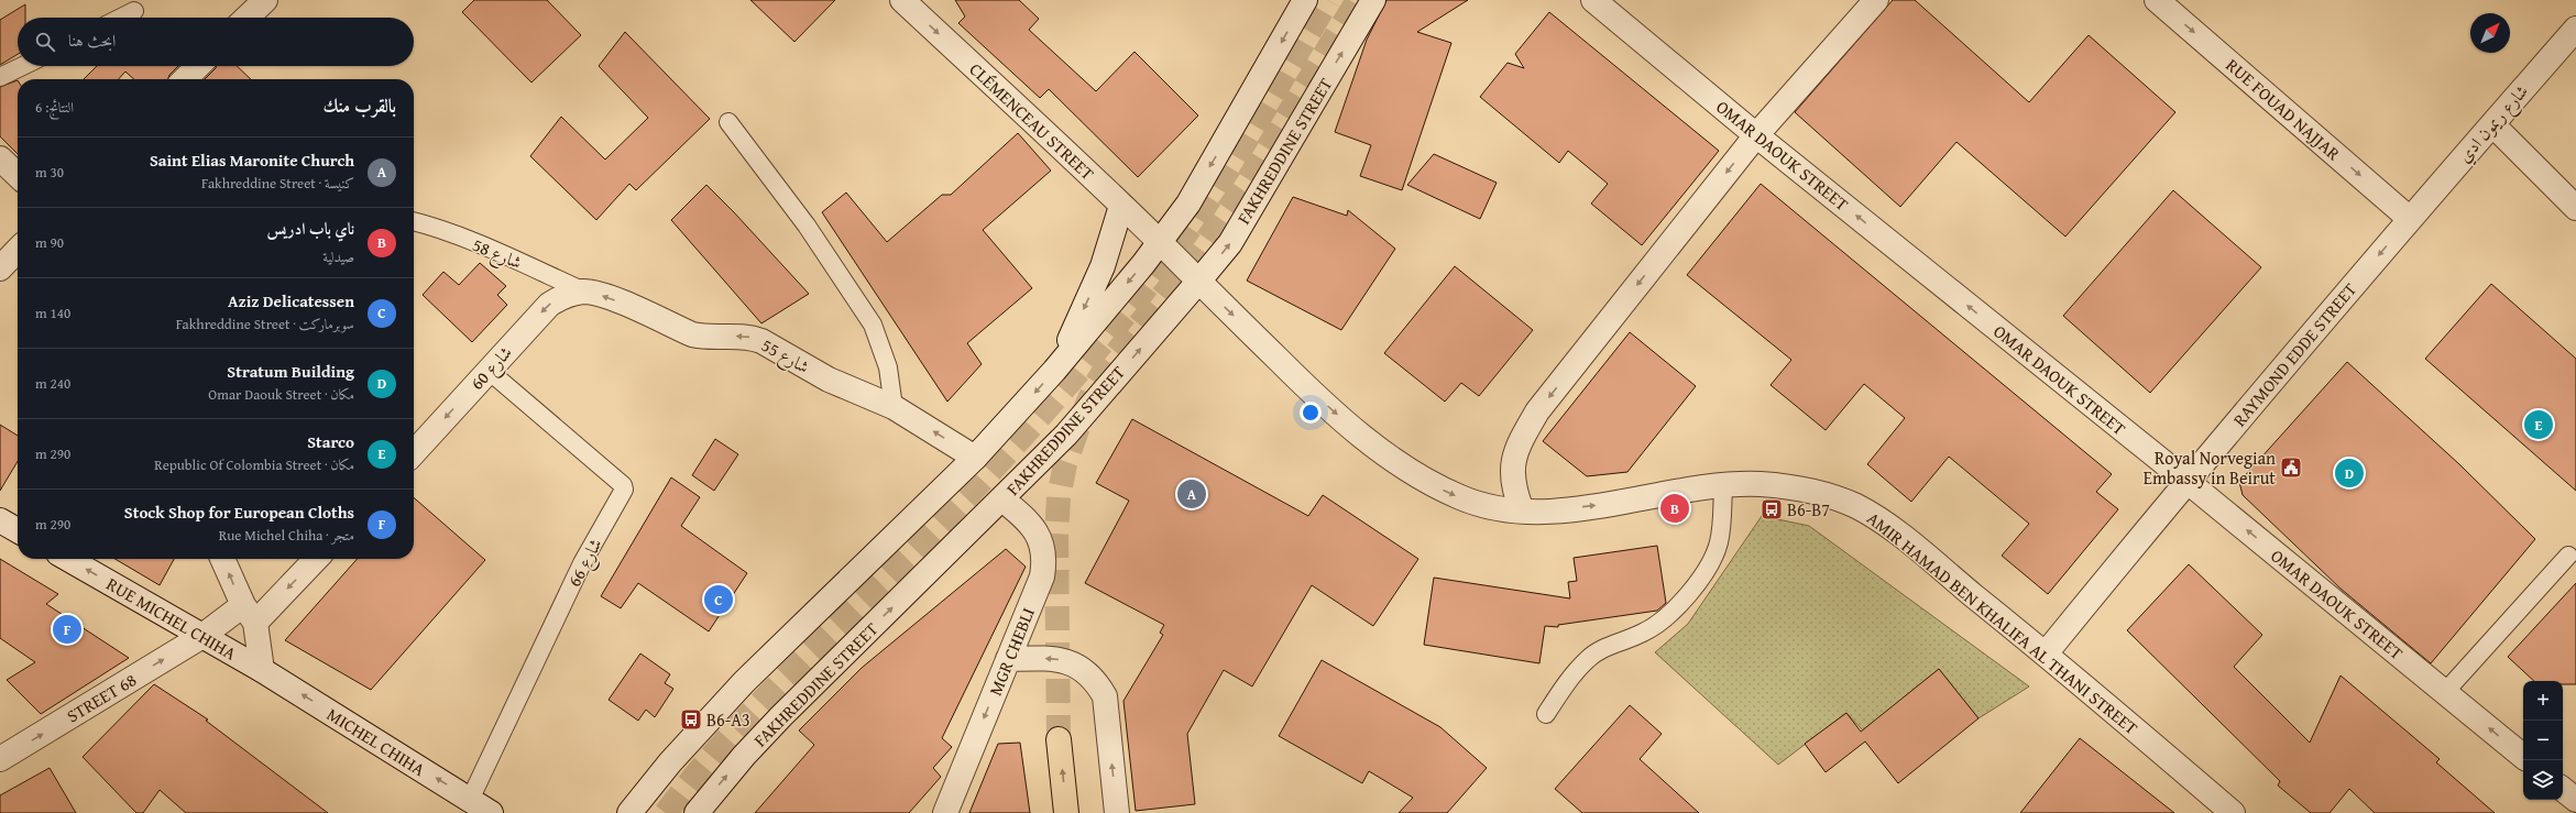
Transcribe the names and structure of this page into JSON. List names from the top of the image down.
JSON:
{
  "streets": {
    "street": [
      "RUE FOUAD NAJJAR",
      "CLÉMENCEAU STREET",
      "شارع ريمون ادي",
      "FAKHREDDINE STREET",
      "OMAR DAOUK STREET",
      "RAYMOND EDDE STREET",
      "شارع 55",
      "شارع 60",
      "RUE MICHEL CHIHA",
      "AMIR HAMAD BEN KHALIFA AL THANI STREET",
      "MGR CHEBLI",
      "STREET 68",
      "MICHEL CHIHA"
    ],
    "lane": ["شارع 58", "شارع 66"]
  },
  "crossings": [
    ["RUE FOUAD NAJJAR", "شارع ريمون ادي"],
    ["RUE FOUAD NAJJAR", "RAYMOND EDDE STREET"],
    ["CLÉMENCEAU STREET", "FAKHREDDINE STREET"],
    ["CLÉMENCEAU STREET", "AMIR HAMAD BEN KHALIFA AL THANI STREET"],
    ["شارع ريمون ادي", "RAYMOND EDDE STREET"],
    ["FAKHREDDINE STREET", "AMIR HAMAD BEN KHALIFA AL THANI STREET"],
    ["FAKHREDDINE STREET", "MGR CHEBLI"],
    ["OMAR DAOUK STREET", "RAYMOND EDDE STREET"],
    ["شارع 58", "شارع 55"],
    ["شارع 58", "شارع 60"],
    ["RAYMOND EDDE STREET", "AMIR HAMAD BEN KHALIFA AL THANI STREET"],
    ["شارع 55", "شارع 60"],
    ["شارع 60", "شارع 66"],
    ["شارع 66", "MICHEL CHIHA"],
    ["RUE MICHEL CHIHA", "STREET 68"],
    ["RUE MICHEL CHIHA", "MICHEL CHIHA"]
  ],
  "one_way": [
    "RUE FOUAD NAJJAR",
    "CLÉMENCEAU STREET",
    "OMAR DAOUK STREET",
    "RAYMOND EDDE STREET",
    "شارع 55",
    "شارع 60",
    "RUE MICHEL CHIHA",
    "AMIR HAMAD BEN KHALIFA AL THANI STREET",
    "STREET 68",
    "MICHEL CHIHA"
  ],
  "places": {
    "public building": ["Royal Norvegian Embassy in Beirut"],
    "bus stop": ["B6-B7", "B6-A3"]
  },
  "north": "top right",
  "page": {
    "search": "ابحث هنا",
    "heading": ["بالقرب منك", "النتائج: 6"],
    "list": [
      {
        "mark": "A",
        "name": "Saint Elias Maronite Church",
        "note": "كنيسة · Fakhreddine Street",
        "value": "30 m"
      },
      {
        "mark": "B",
        "name": "ناي باب ادريس",
        "note": "صيدلية",
        "value": "90 m"
      },
      {
        "mark": "C",
        "name": "Aziz Delicatessen",
        "note": "سوبرماركت · Fakhreddine Street",
        "value": "140 m"
      },
      {
        "mark": "D",
        "name": "Stratum Building",
        "note": "مكان · Omar Daouk Street",
        "value": "240 m"
      },
      {
        "mark": "E",
        "name": "Starco",
        "note": "مكان · Republic Of Colombia Street",
        "value": "290 m"
      },
      {
        "mark": "F",
        "name": "Stock Shop for European Cloths",
        "note": "متجر · Rue Michel Chiha",
        "value": "290 m"
      }
    ],
    "pins": [
      "E",
      "D",
      "A",
      "B",
      "C",
      "F"
    ],
    "map_buttons": ["+", "−"]
  }
}
